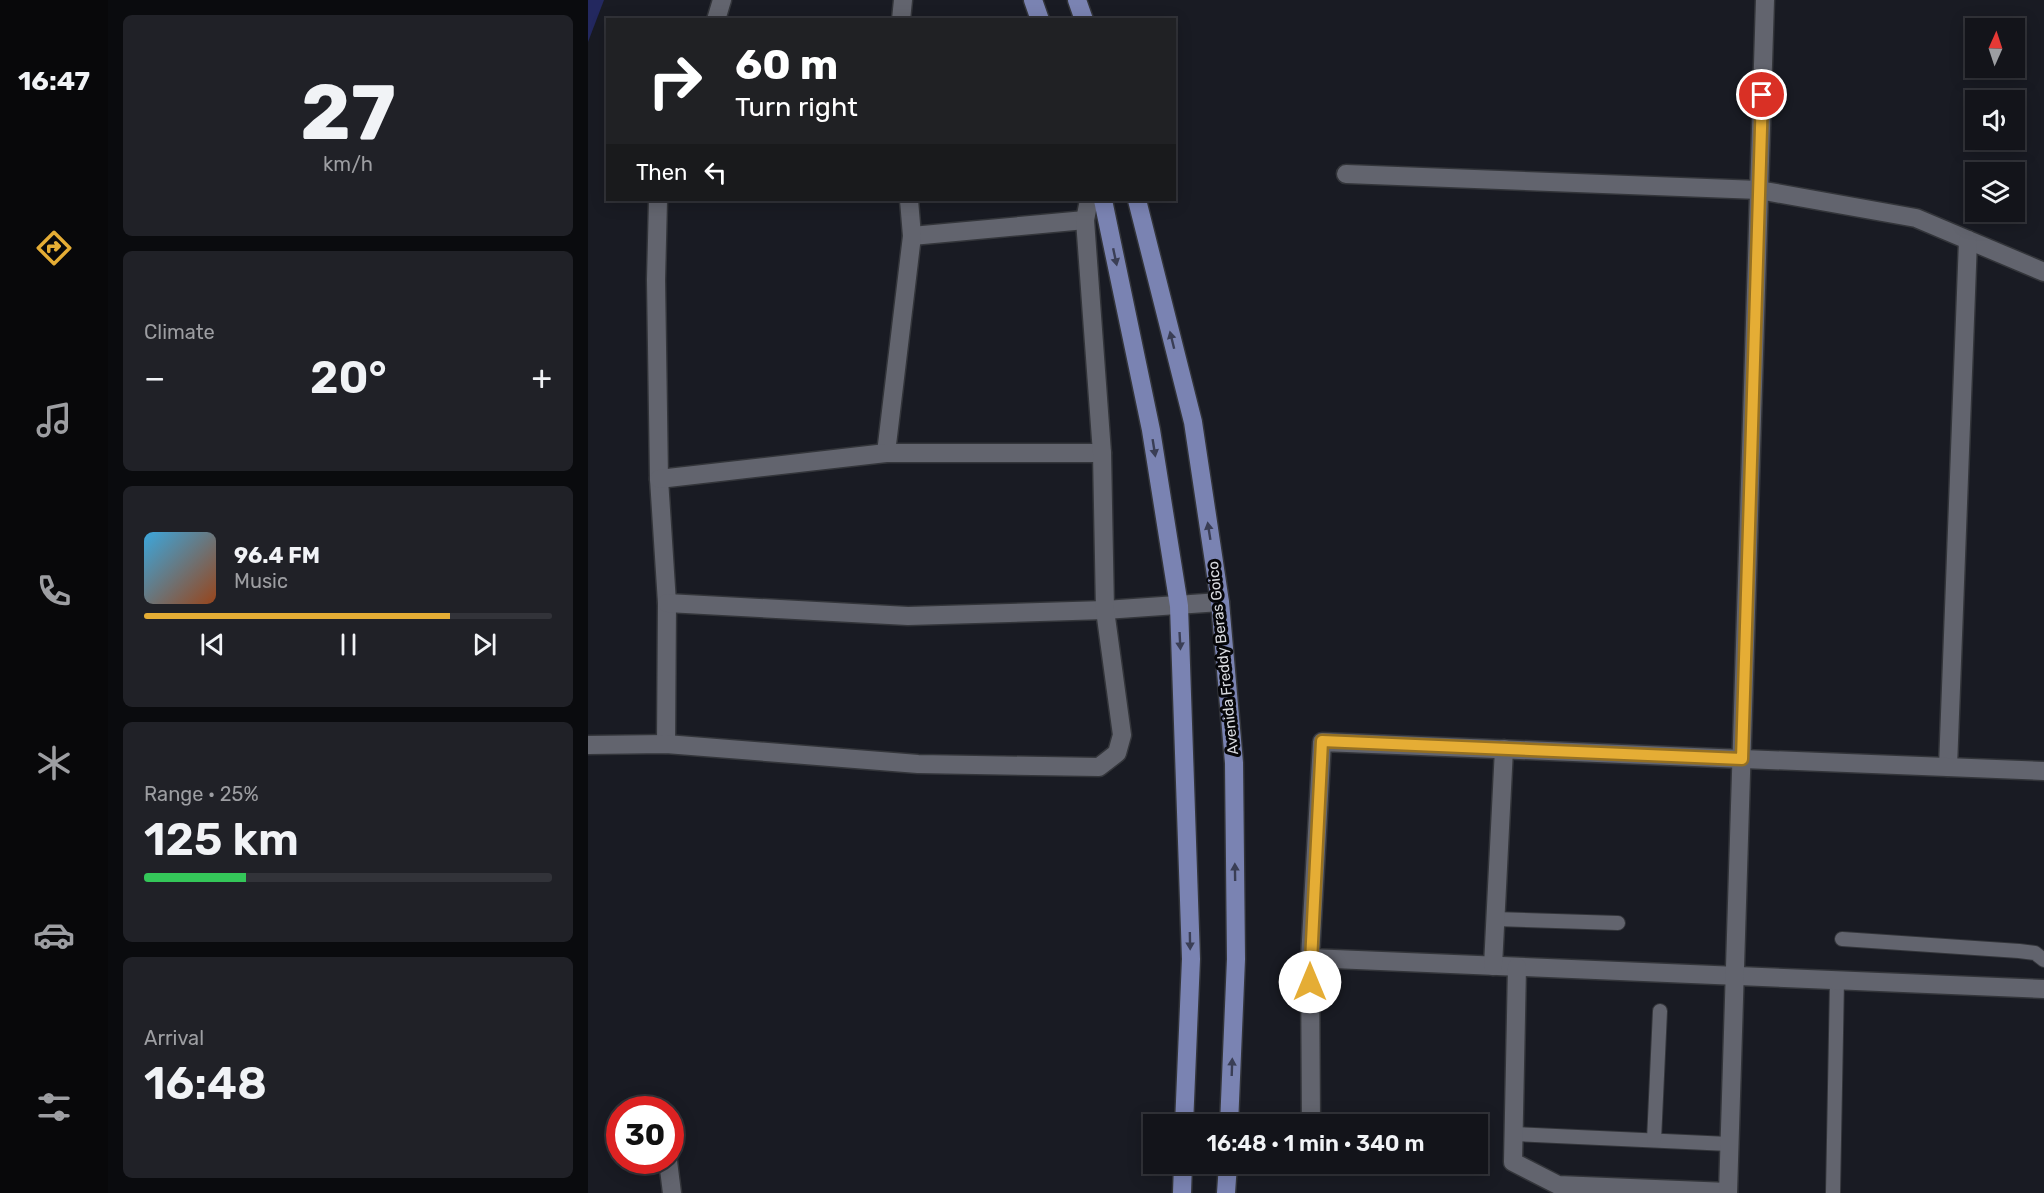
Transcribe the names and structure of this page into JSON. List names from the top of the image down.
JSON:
{
  "streets": {
    "main road": ["Avenida Freddy Beras Goico"]
  },
  "north": "top",
  "page": {
    "tabs": "16:47",
    "tile": [
      ["27", "km/h"],
      "Climate",
      ["Range · 25%", "125 km"],
      ["Arrival", "16:48"]
    ],
    "turn": ["60 m", "Turn right"],
    "then": "Then",
    "heat": ["−", "20°", "+"],
    "song": ["96.4 FM", "Music"],
    "limit": "30",
    "trip": "16:48 · 1 min · 340 m"
  }
}
